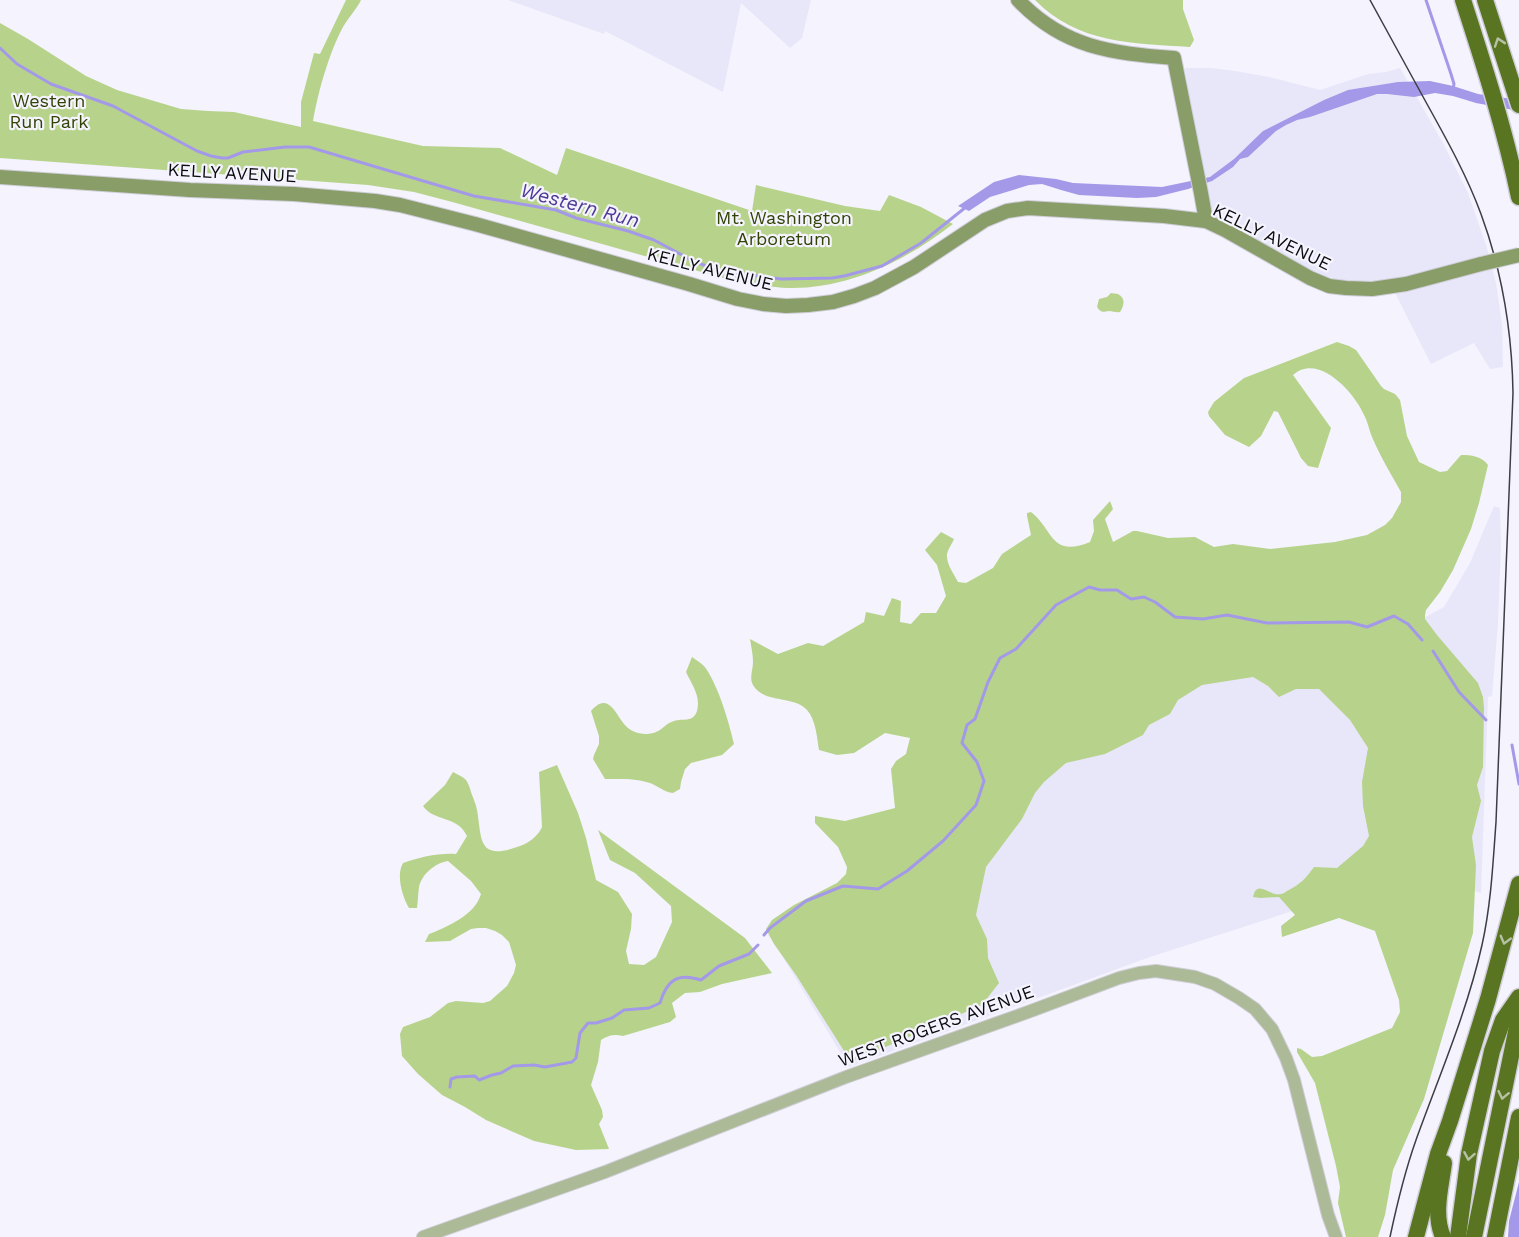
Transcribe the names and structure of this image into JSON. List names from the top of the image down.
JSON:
{
  "streets": {
    "main road": ["KELLY AVENUE"],
    "street": ["WEST ROGERS AVENUE"]
  },
  "water": ["Western Run"],
  "parks": ["Western Run Park", "Mt. Washington Arboretum"]
}
